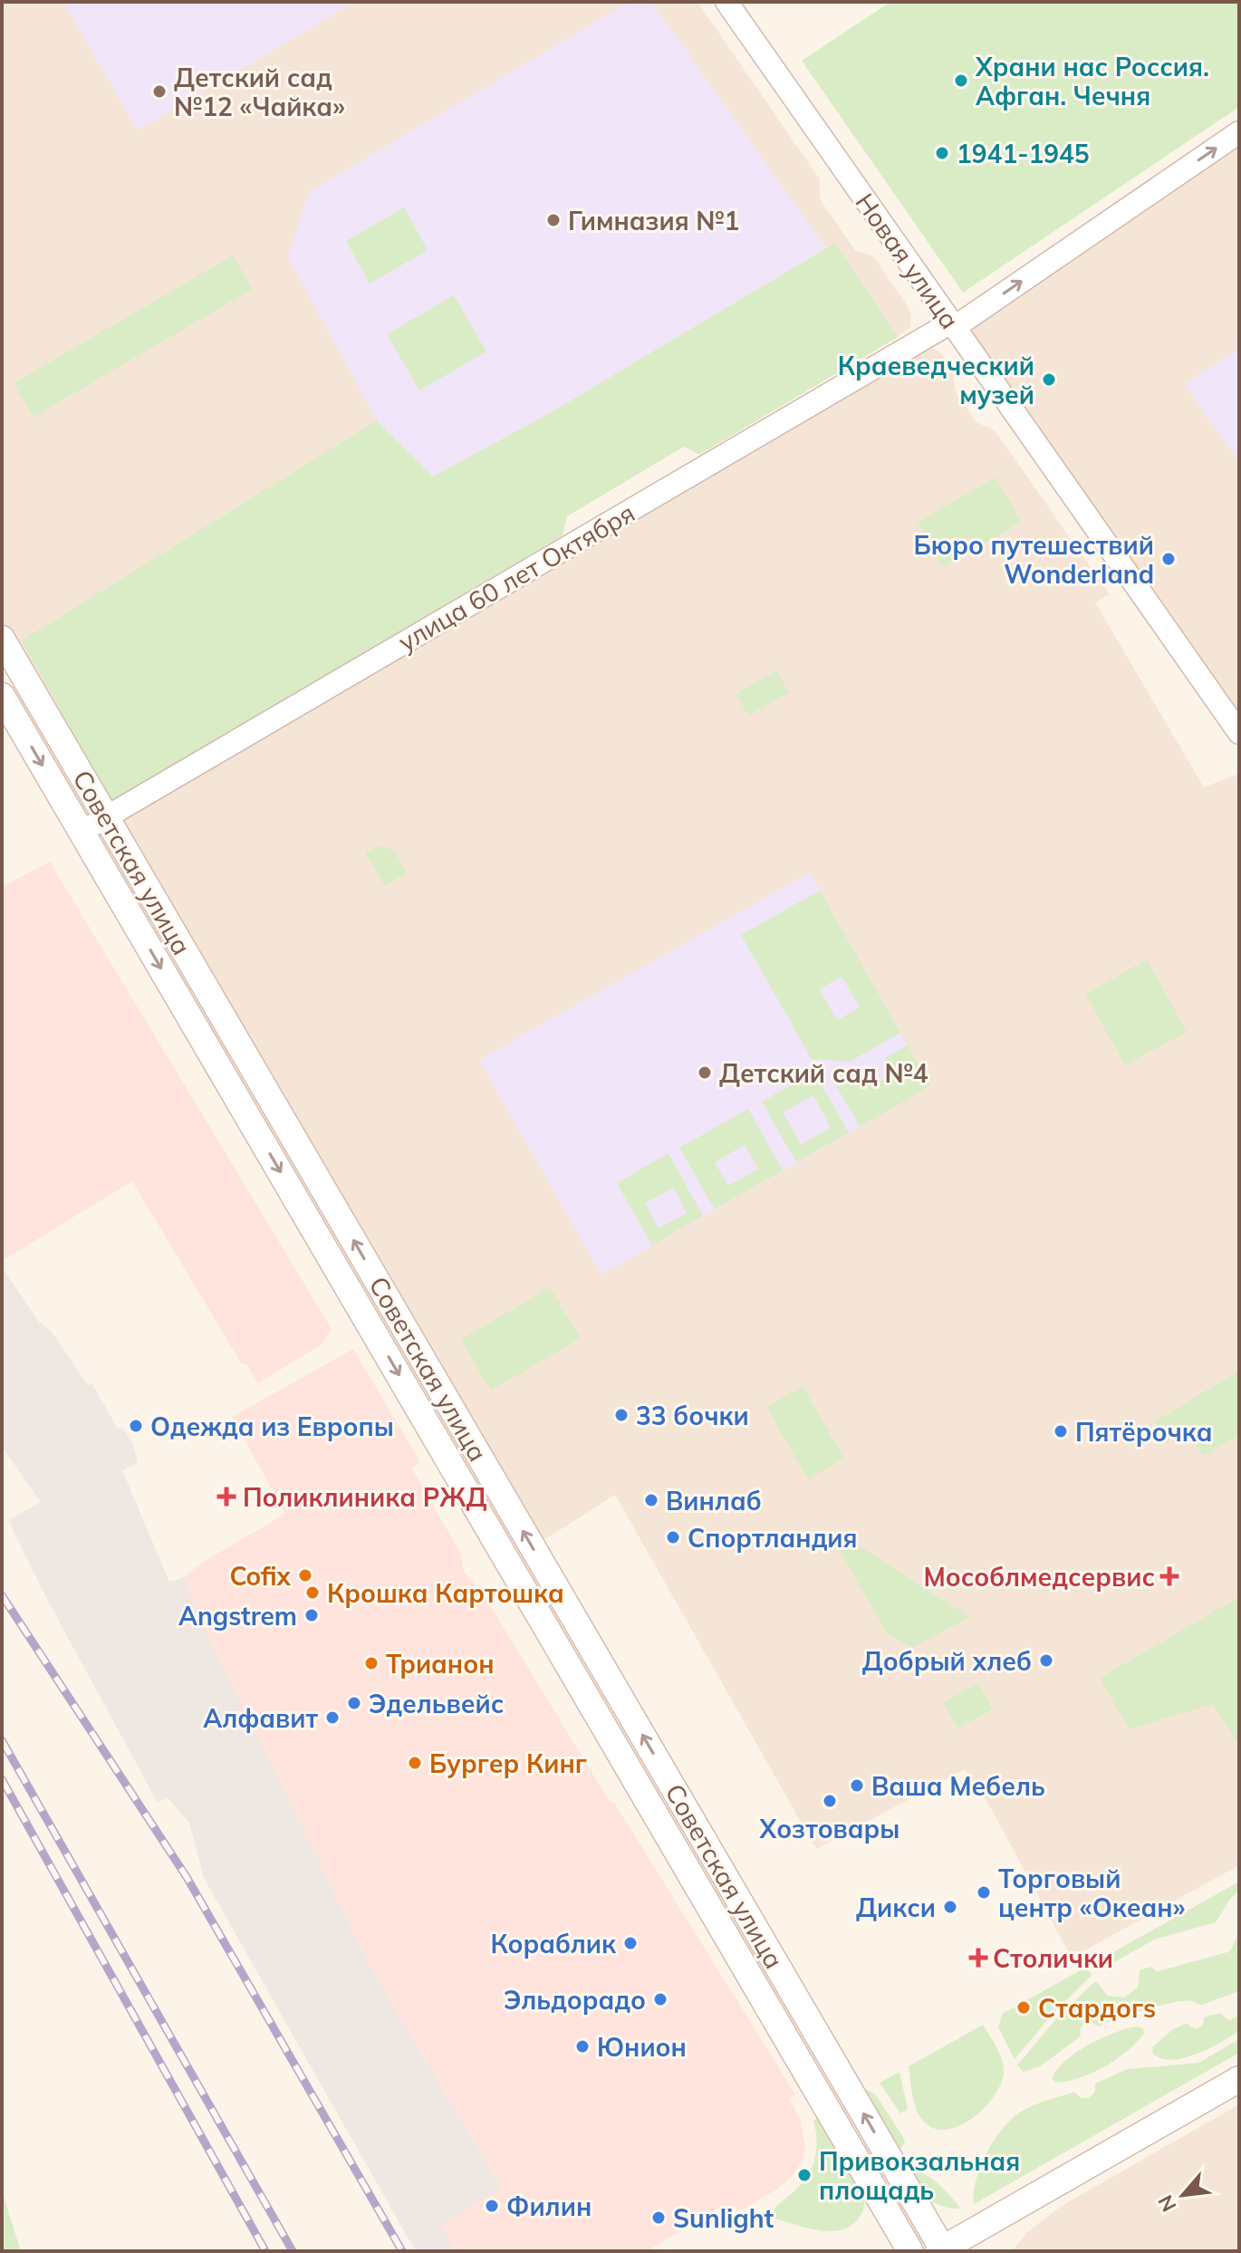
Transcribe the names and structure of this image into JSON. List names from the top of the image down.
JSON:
{
  "streets": {
    "main road": ["Советская улица"],
    "street": ["Новая улица", "улица 60 лет Октября"]
  },
  "crossings": [
    ["Новая улица", "улица 60 лет Октября"],
    ["улица 60 лет Октября", "Советская улица"]
  ],
  "places": {
    "other": [
      "Храни нас Россия. Афган. Чечня",
      "Детский сад №12 «Чайка»",
      "1941-1945",
      "Гимназия №1",
      "Краеведческий музей",
      "Бюро путешествий Wonderland",
      "Детский сад №4",
      "33 бочки",
      "Одежда из Европы",
      "Пятёрочка",
      "Винлаб",
      "Спортландия",
      "Cofix",
      "Крошка Картошка",
      "Angstrem",
      "Добрый хлеб",
      "Трианон",
      "Эдельвейс",
      "Алфавит",
      "Бургер Кинг",
      "Ваша Мебель",
      "Хозтовары",
      "Торговый центр «Океан»",
      "Дикси",
      "Кораблик",
      "Эльдорадо",
      "Стардогs",
      "Юнион",
      "Привокзальная площадь",
      "Филин",
      "Sunlight"
    ],
    "health": ["Поликлиника РЖД", "Мособлмедсервис", "Столички"]
  },
  "north": "bottom left"
}
